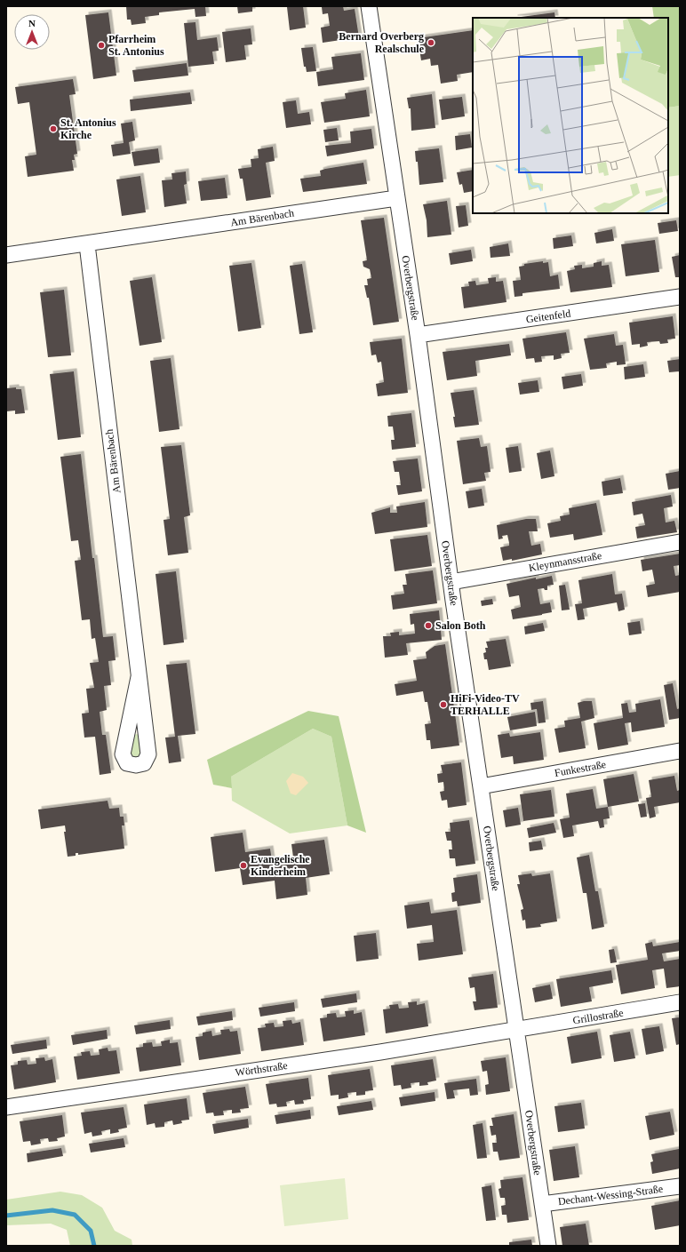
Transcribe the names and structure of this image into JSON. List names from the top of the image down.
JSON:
{
  "streets": {
    "street": [
      "Am Bärenbach",
      "Overbergstraße",
      "Geitenfeld",
      "Kleynmansstraße",
      "Funkestraße",
      "Grillostraße",
      "Wörthstraße",
      "Dechant-Wessing-Straße"
    ]
  },
  "crossings": [
    ["Am Bärenbach", "Overbergstraße"],
    ["Overbergstraße", "Geitenfeld"],
    ["Overbergstraße", "Kleynmansstraße"],
    ["Overbergstraße", "Funkestraße"],
    ["Overbergstraße", "Grillostraße"],
    ["Overbergstraße", "Wörthstraße"],
    ["Overbergstraße", "Dechant-Wessing-Straße"],
    ["Grillostraße", "Wörthstraße"]
  ],
  "places": [
    "Bernard Overberg Realschule",
    "Pfarrheim St. Antonius",
    "St. Antonius Kirche",
    "Salon Both",
    "HiFi-Video-TV TERHALLE",
    "Evangelische Kinderheim"
  ],
  "north": "top"
}
